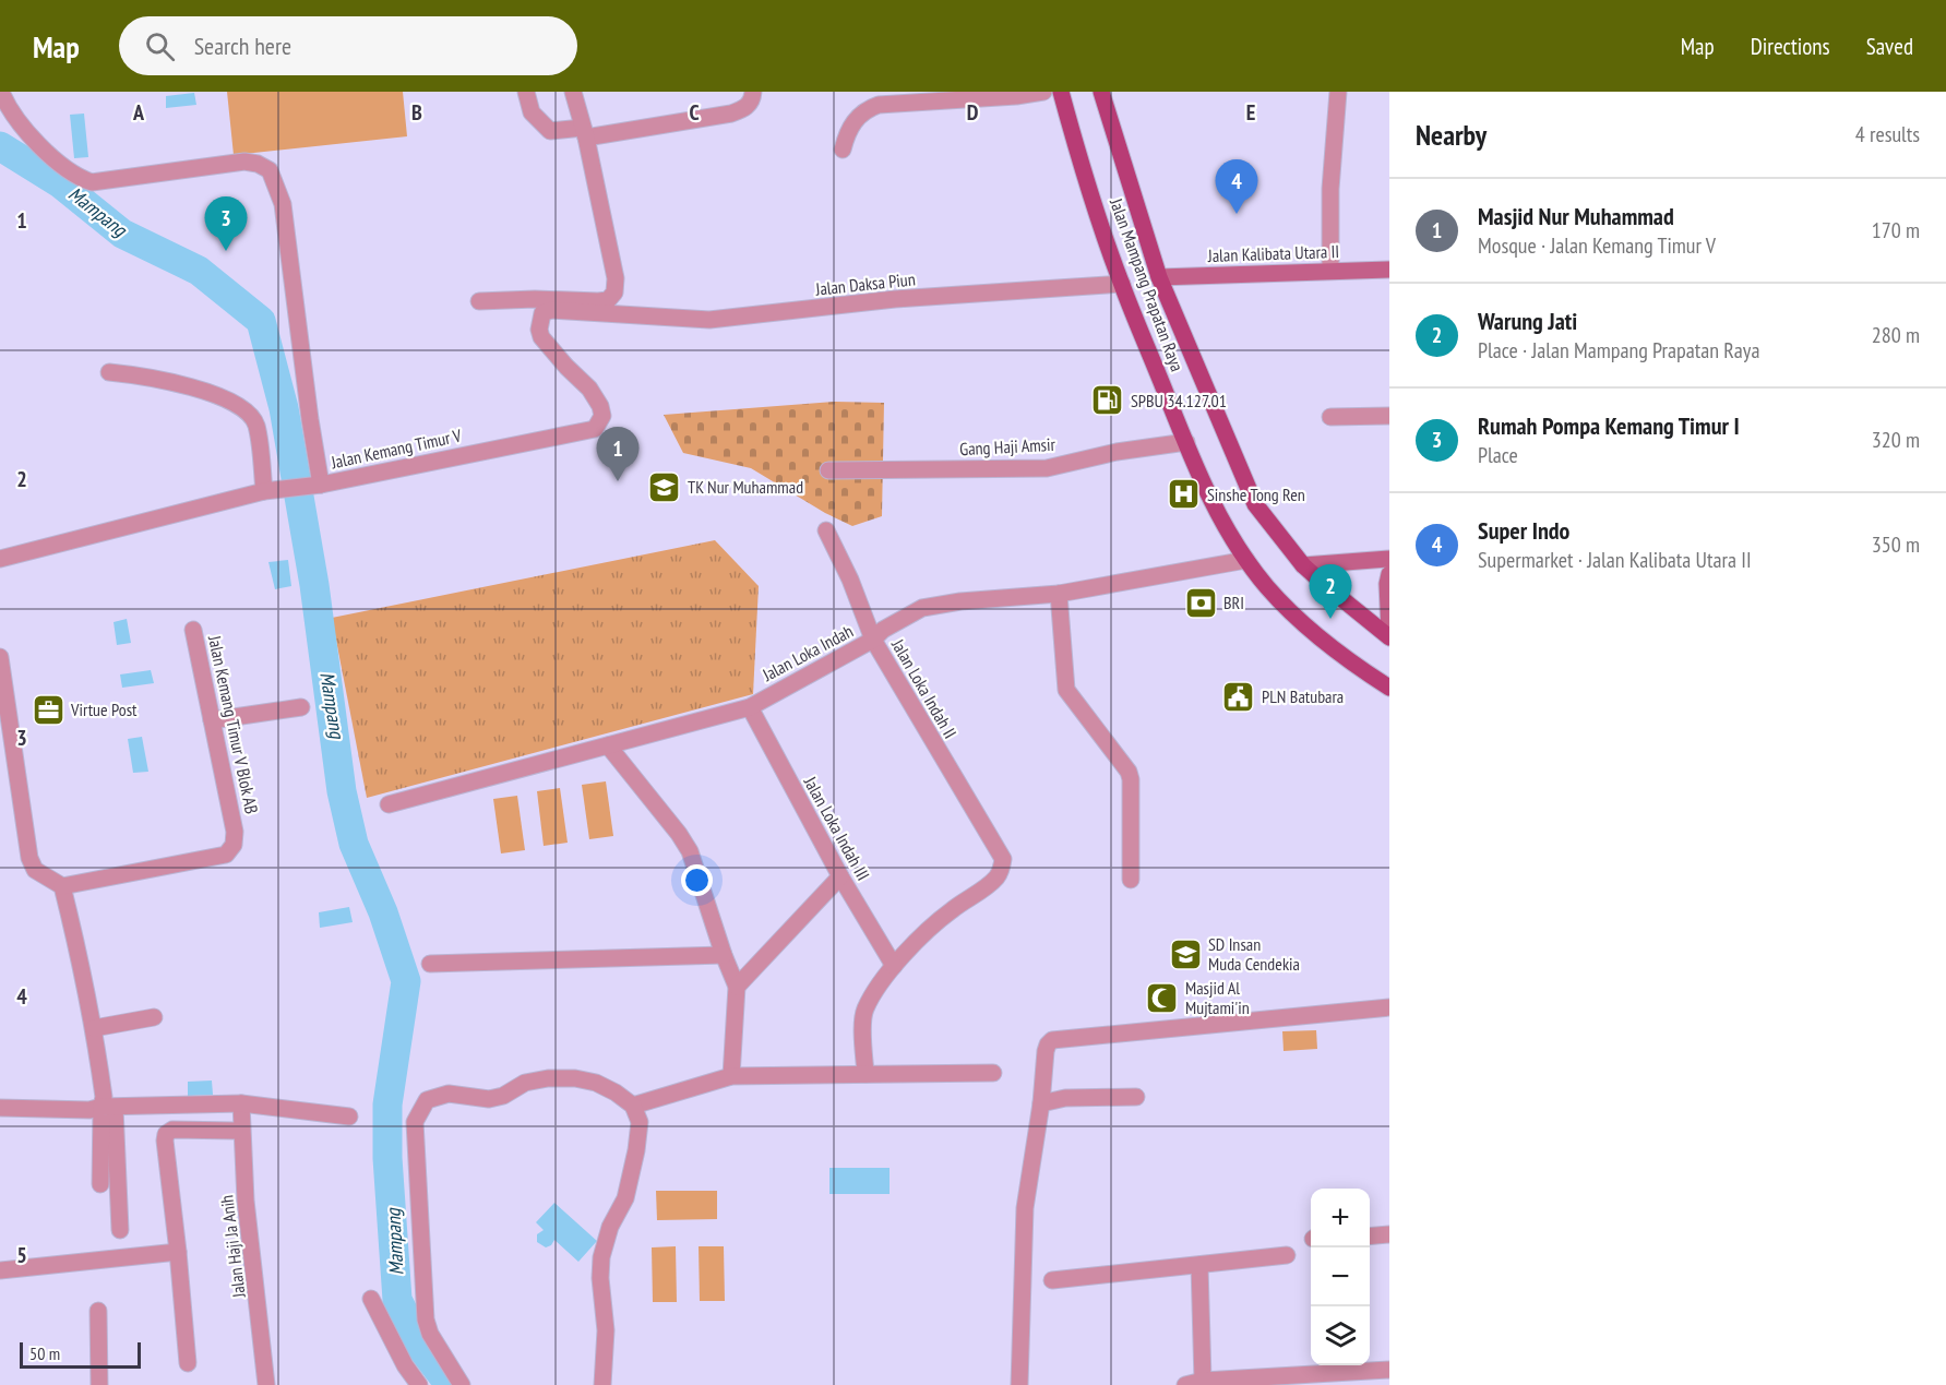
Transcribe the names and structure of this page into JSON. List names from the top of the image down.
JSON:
{
  "streets": {
    "main road": ["Jalan Mampang Prapatan Raya"],
    "street": [
      "Jalan Kalibata Utara II",
      "Jalan Daksa Piun",
      "Gang Haji Amsir",
      "Jalan Kemang Timur V",
      "Jalan Loka Indah",
      "Jalan Loka Indah II",
      "Jalan Kemang Timur V Blok AB",
      "Jalan Loka Indah III",
      "Jalan Haji Ja Anih"
    ]
  },
  "crossings": [
    ["Jalan Kalibata Utara II", "Jalan Mampang Prapatan Raya"],
    ["Jalan Daksa Piun", "Jalan Mampang Prapatan Raya"],
    ["Jalan Daksa Piun", "Jalan Kemang Timur V"],
    ["Jalan Mampang Prapatan Raya", "Gang Haji Amsir"],
    ["Jalan Mampang Prapatan Raya", "Jalan Loka Indah"],
    ["Jalan Loka Indah", "Jalan Loka Indah II"],
    ["Jalan Loka Indah", "Jalan Loka Indah III"],
    ["Jalan Loka Indah II", "Jalan Loka Indah III"]
  ],
  "water": ["Mampang"],
  "places": {
    "fuel station": ["SPBU 34.127.01"],
    "school or university": ["TK Nur Muhammad", "SD Insan Muda Cendekia"],
    "hospital": ["Sinshe Tong Ren"],
    "bank": ["BRI"],
    "public building": ["PLN Batubara"],
    "office": ["Virtue Post"],
    "mosque": ["Masjid Al Mujtami'in"]
  },
  "scale_bar": "50 m",
  "page": {
    "header": "Map",
    "search": "Search here",
    "nav": ["Map", "Directions", "Saved"],
    "heading": ["Nearby", "4 results"],
    "pins": [
      "4",
      "3",
      "1",
      "2"
    ],
    "list": [
      {
        "mark": "1",
        "name": "Masjid Nur Muhammad",
        "note": "Mosque · Jalan Kemang Timur V",
        "value": "170 m"
      },
      {
        "mark": "2",
        "name": "Warung Jati",
        "note": "Place · Jalan Mampang Prapatan Raya",
        "value": "280 m"
      },
      {
        "mark": "3",
        "name": "Rumah Pompa Kemang Timur I",
        "note": "Place",
        "value": "320 m"
      },
      {
        "mark": "4",
        "name": "Super Indo",
        "note": "Supermarket · Jalan Kalibata Utara II",
        "value": "350 m"
      }
    ],
    "map_buttons": ["+", "−"],
    "scale": "50 m"
  },
  "grid": {
    "columns": [
      "A",
      "B",
      "C",
      "D",
      "E"
    ],
    "rows": [
      "1",
      "2",
      "3",
      "4",
      "5"
    ]
  }
}
